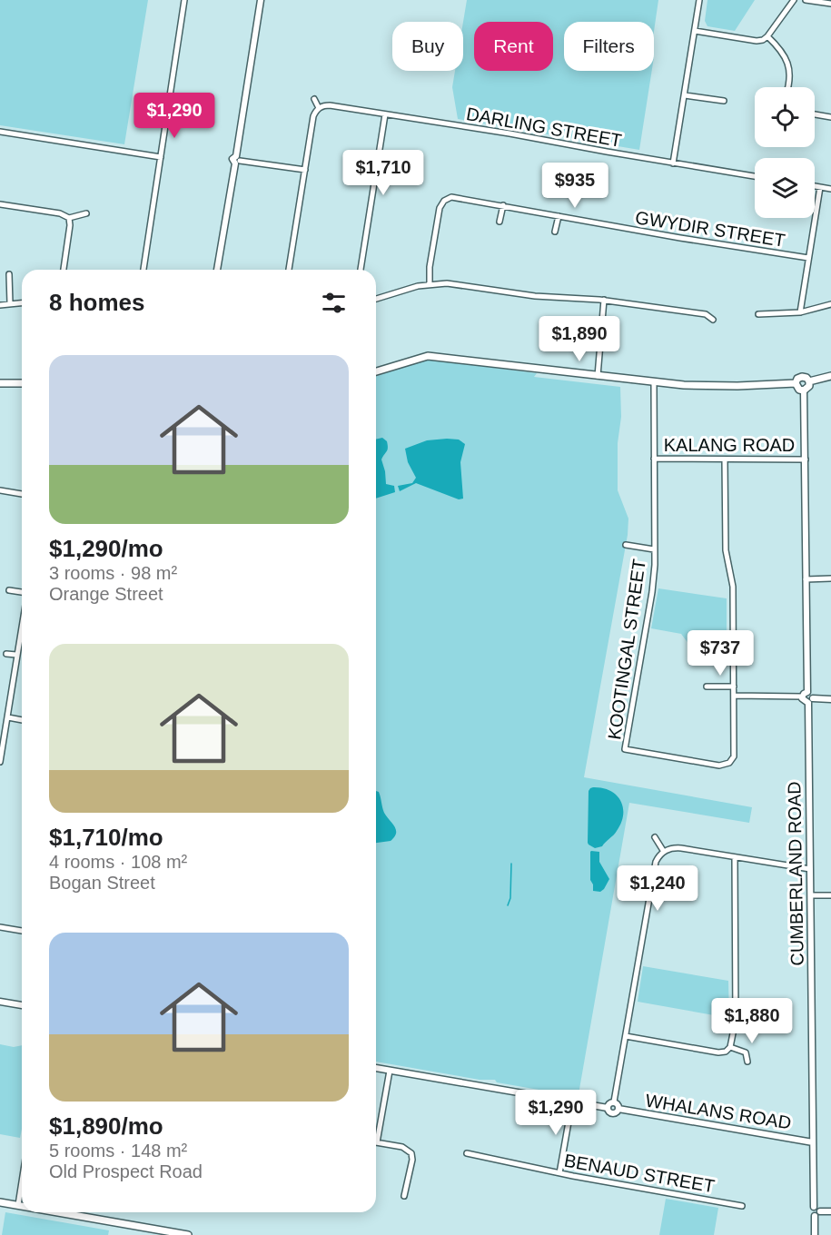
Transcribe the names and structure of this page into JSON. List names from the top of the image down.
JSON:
{
  "streets": {
    "street": [
      "DARLING STREET",
      "GWYDIR STREET",
      "KALANG ROAD",
      "KOOTINGAL STREET",
      "CUMBERLAND ROAD",
      "WHALANS ROAD",
      "BENAUD STREET"
    ]
  },
  "crossings": [
    ["KALANG ROAD", "KOOTINGAL STREET"],
    ["CUMBERLAND ROAD", "WHALANS ROAD"]
  ],
  "page": {
    "chip": ["Buy", "Rent", "Filters"],
    "price": [
      "$1,290",
      "$1,710",
      "$935",
      "$1,890",
      "$737",
      "$1,240",
      "$1,880",
      "$1,290"
    ],
    "heading": "8 homes",
    "list": [
      {
        "name": "$1,290/mo",
        "note": "3 rooms · 98 m² · Orange Street"
      },
      {
        "name": "$1,710/mo",
        "note": "4 rooms · 108 m² · Bogan Street"
      },
      {
        "name": "$1,890/mo",
        "note": "5 rooms · 148 m² · Old Prospect Road"
      }
    ]
  }
}
